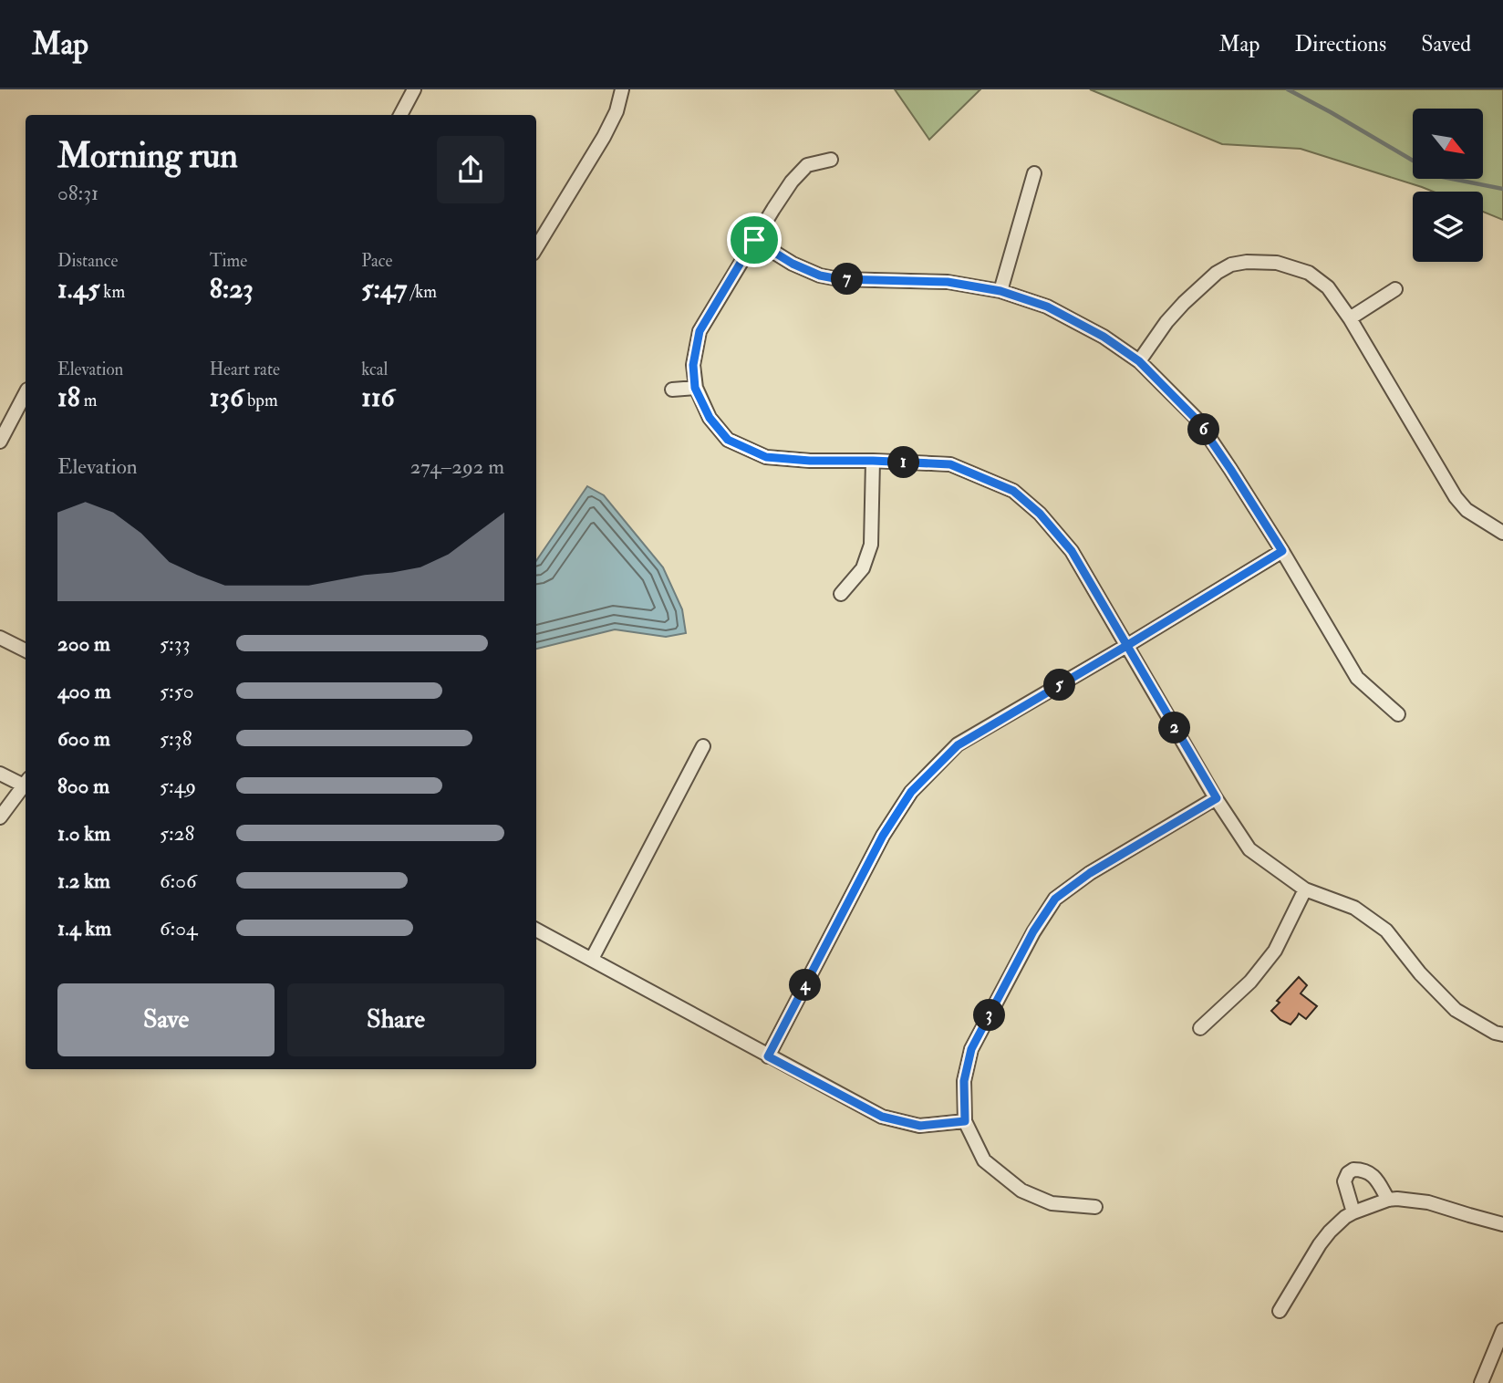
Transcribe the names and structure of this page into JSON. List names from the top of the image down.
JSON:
{
  "north": "bottom right",
  "page": {
    "header": "Map",
    "nav": ["Map", "Directions", "Saved"],
    "heading": ["Morning run", "08:31"],
    "stats": [
      ["Distance", "1.45 km"],
      ["Time", "8:23"],
      ["Pace", "5:47 /km"],
      ["Elevation", "18 m"],
      ["Heart rate", "136 bpm"],
      ["kcal", "116"]
    ],
    "pins": [
      "7",
      "6",
      "1",
      "5",
      "2",
      "4",
      "3"
    ],
    "chart": ["Elevation", "274–292 m"],
    "list": [
      {
        "name": "200 m",
        "note": "5:33"
      },
      {
        "name": "400 m",
        "note": "5:50"
      },
      {
        "name": "600 m",
        "note": "5:38"
      },
      {
        "name": "800 m",
        "note": "5:49"
      },
      {
        "name": "1.0 km",
        "note": "5:28"
      },
      {
        "name": "1.2 km",
        "note": "6:06"
      },
      {
        "name": "1.4 km",
        "note": "6:04"
      }
    ],
    "buttons": ["Save", "Share"]
  }
}
